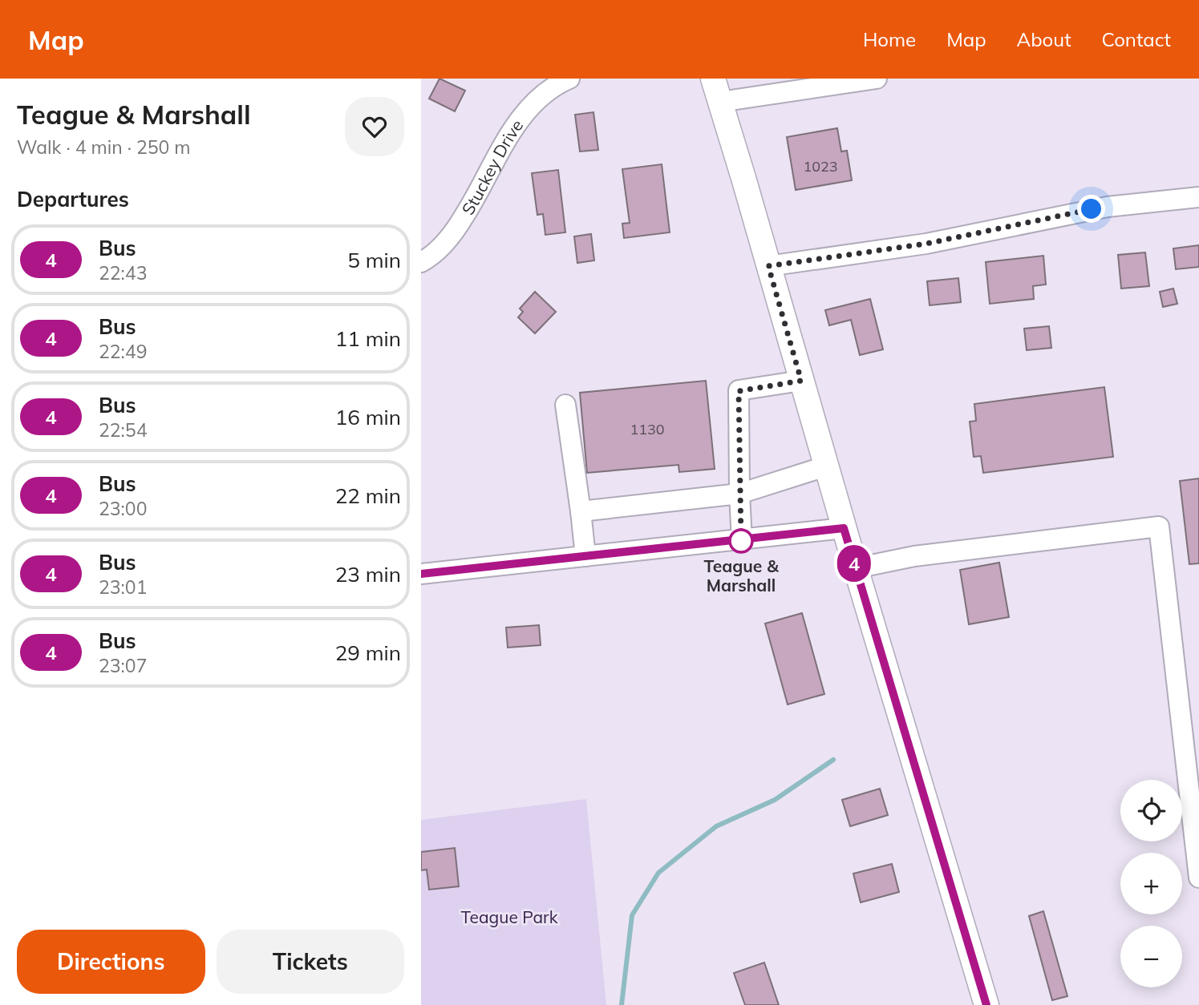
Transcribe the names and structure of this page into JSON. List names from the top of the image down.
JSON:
{
  "streets": {
    "street": ["Stuckey Drive"]
  },
  "parks": ["Teague Park"],
  "places": ["Teague & Marshall"],
  "lines": ["bus line 4"],
  "house_numbers": ["1023", "1130"],
  "page": {
    "header": "Map",
    "nav": [
      "Home",
      "Map",
      "About",
      "Contact"
    ],
    "heading": [
      ["Teague & Marshall", "Walk · 4 min · 250 m"],
      "Departures"
    ],
    "on_map": "4",
    "list": [
      {
        "mark": "4",
        "name": "Bus",
        "note": "22:43",
        "value": "5 min"
      },
      {
        "mark": "4",
        "name": "Bus",
        "note": "22:49",
        "value": "11 min"
      },
      {
        "mark": "4",
        "name": "Bus",
        "note": "22:54",
        "value": "16 min"
      },
      {
        "mark": "4",
        "name": "Bus",
        "note": "23:00",
        "value": "22 min"
      },
      {
        "mark": "4",
        "name": "Bus",
        "note": "23:01",
        "value": "23 min"
      },
      {
        "mark": "4",
        "name": "Bus",
        "note": "23:07",
        "value": "29 min"
      }
    ],
    "map_buttons": ["+", "−"],
    "buttons": ["Directions", "Tickets"]
  }
}
